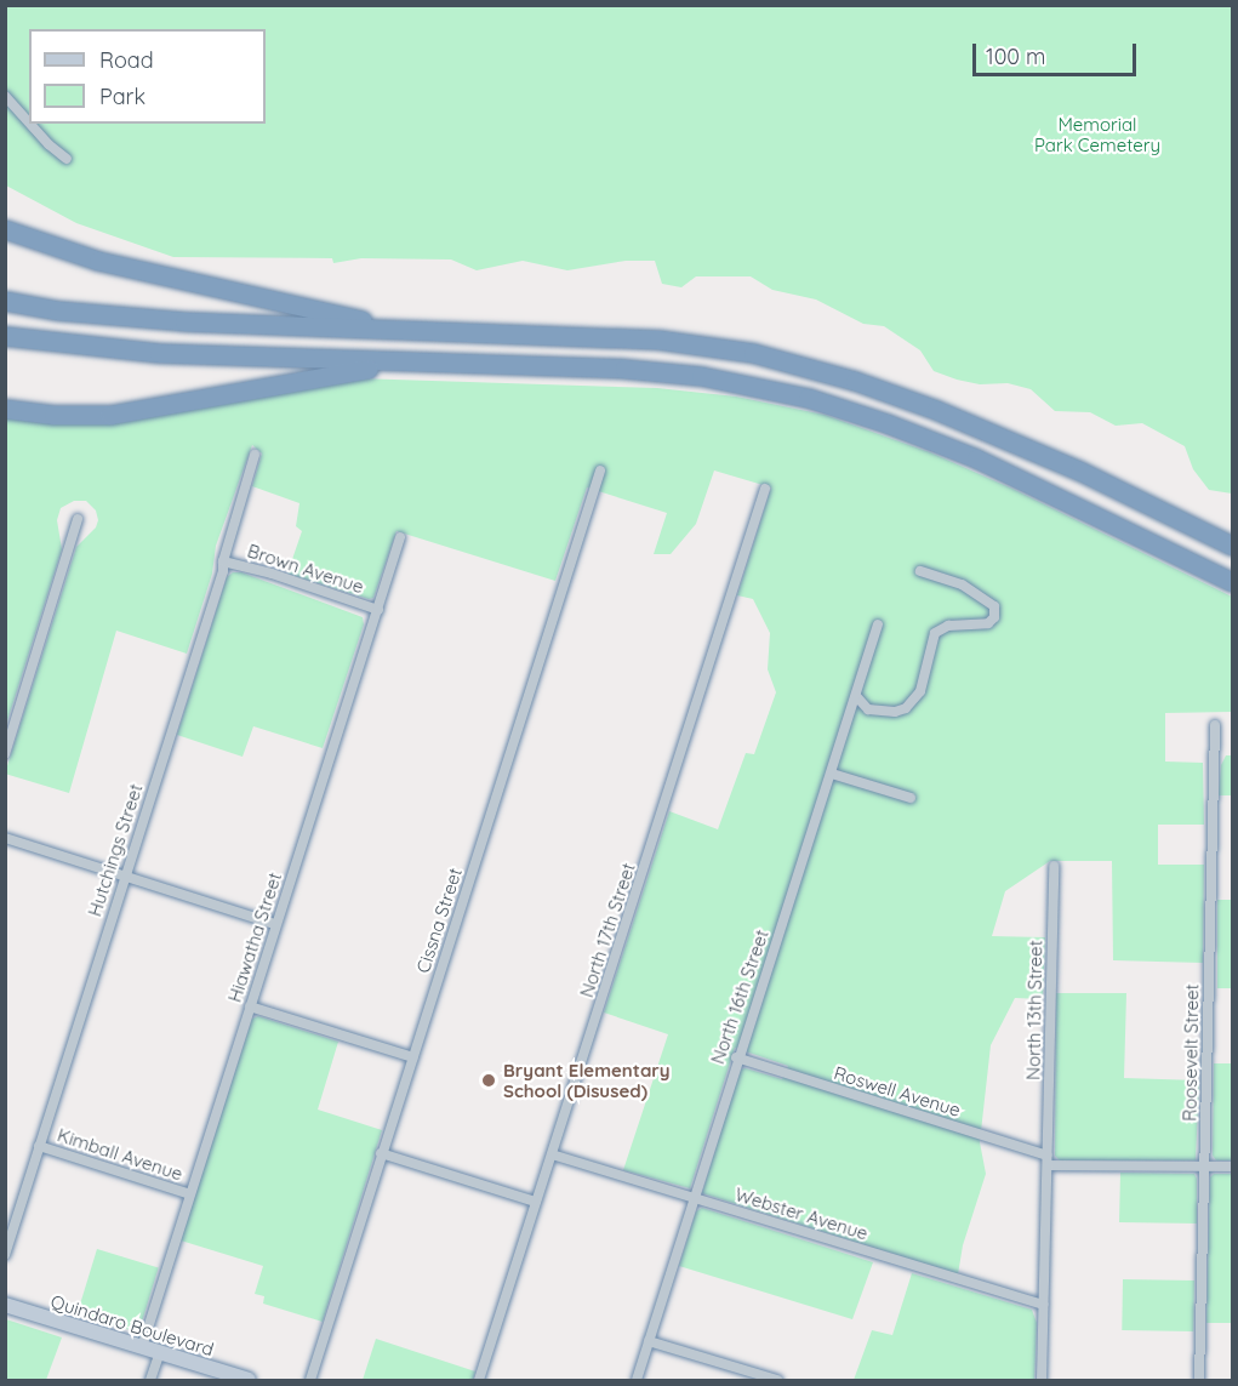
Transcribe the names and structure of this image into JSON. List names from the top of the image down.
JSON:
{
  "streets": {
    "main road": ["Quindaro Boulevard"],
    "street": [
      "Brown Avenue",
      "Hutchings Street",
      "Cissna Street",
      "North 17th Street",
      "Hiawatha Street",
      "North 16th Street",
      "North 13th Street",
      "Roosevelt Street",
      "Roswell Avenue",
      "Kimball Avenue",
      "Webster Avenue"
    ]
  },
  "crossings": [
    ["Brown Avenue", "Hutchings Street"],
    ["Brown Avenue", "Hiawatha Street"],
    ["Hutchings Street", "Kimball Avenue"],
    ["North 17th Street", "Webster Avenue"],
    ["Hiawatha Street", "Kimball Avenue"],
    ["Hiawatha Street", "Quindaro Boulevard"],
    ["North 16th Street", "Roswell Avenue"],
    ["North 16th Street", "Webster Avenue"],
    ["North 13th Street", "Roswell Avenue"],
    ["North 13th Street", "Webster Avenue"],
    ["Roosevelt Street", "Roswell Avenue"]
  ],
  "parks": ["Memorial Park Cemetery"],
  "places": ["Bryant Elementary School (Disused)"],
  "legend": ["Road", "Park"],
  "scale_bar": "100 m"
}
